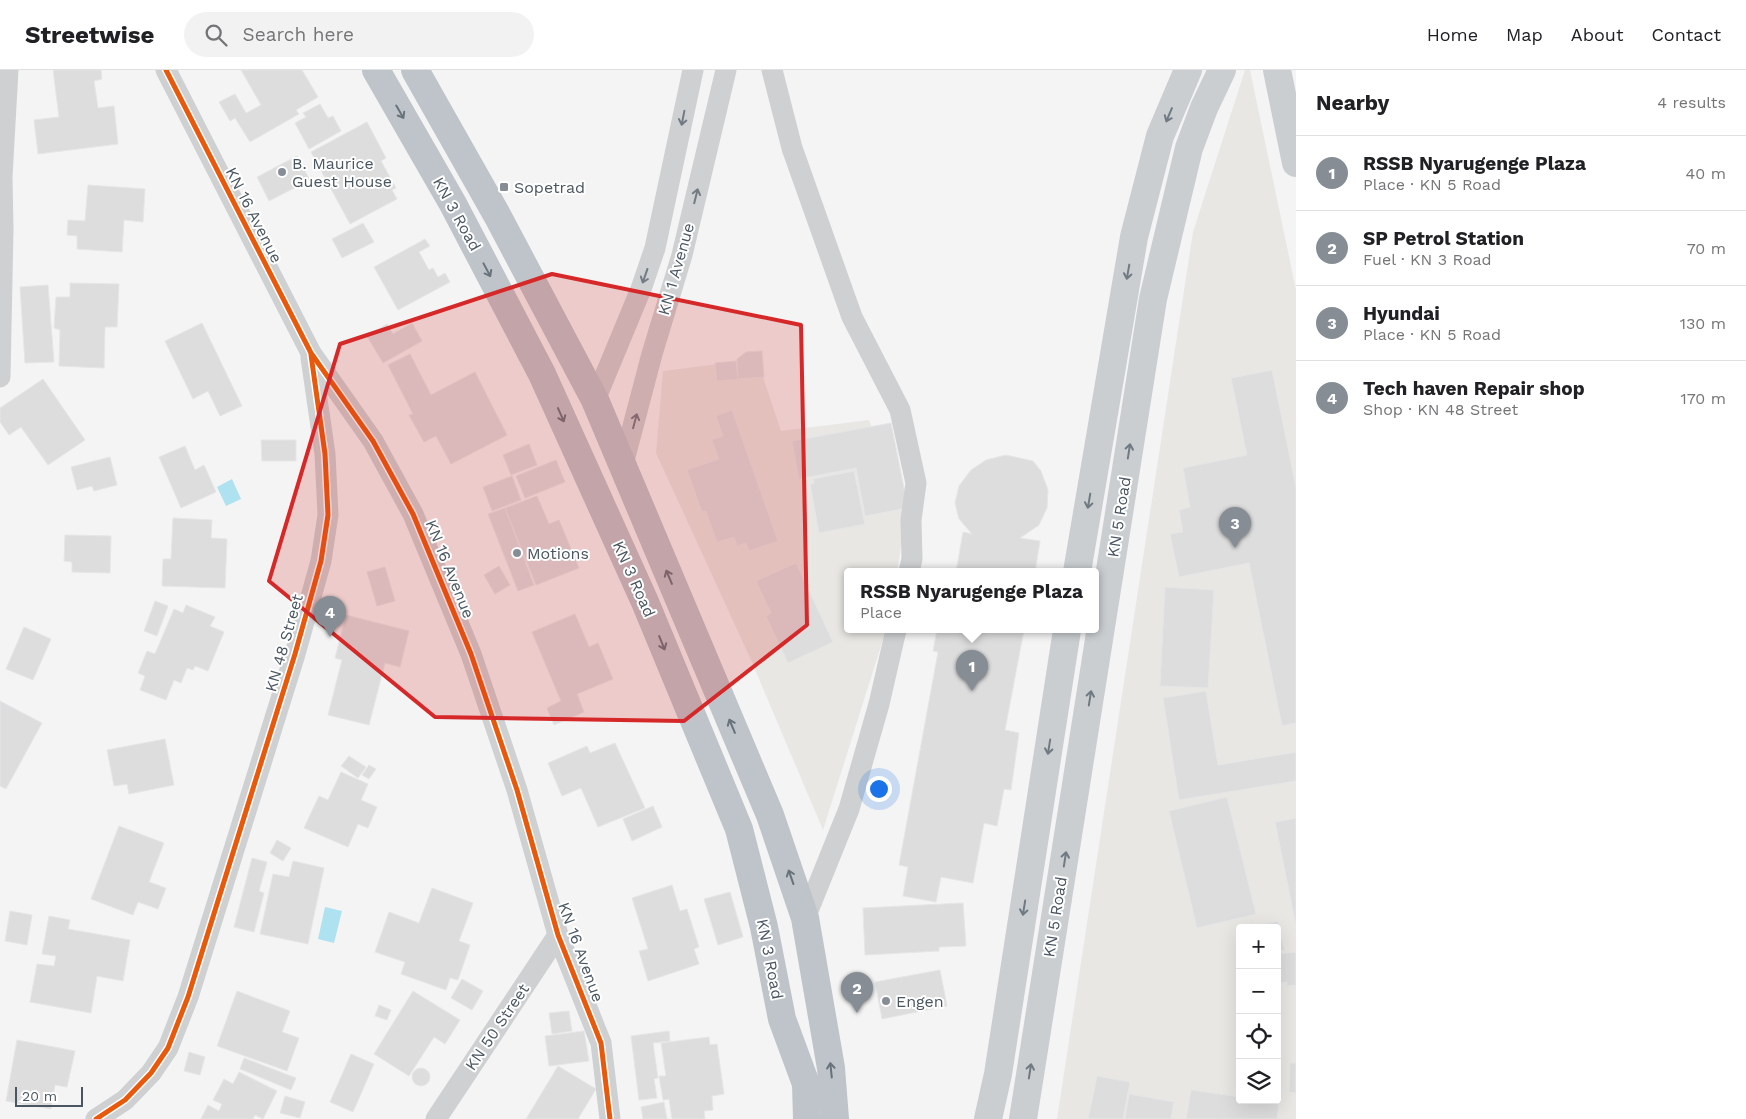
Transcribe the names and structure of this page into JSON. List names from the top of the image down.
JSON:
{
  "streets": {
    "highway": ["KN 3 Road"],
    "main road": ["KN 5 Road"],
    "street": [
      "KN 16 Avenue",
      "KN 1 Avenue",
      "KN 48 Street",
      "KN 50 Street"
    ]
  },
  "crossings": [
    ["KN 3 Road", "KN 1 Avenue"],
    ["KN 16 Avenue", "KN 48 Street"],
    ["KN 16 Avenue", "KN 50 Street"]
  ],
  "places": {
    "other": ["B. Maurice Guest House", "Motions", "Engen"],
    "transit": ["Sopetrad"]
  },
  "scale_bar": "20 m",
  "page": {
    "header": "Streetwise",
    "search": "Search here",
    "nav": [
      "Home",
      "Map",
      "About",
      "Contact"
    ],
    "heading": ["Nearby", "4 results"],
    "list": [
      {
        "mark": "1",
        "name": "RSSB Nyarugenge Plaza",
        "note": "Place · KN 5 Road",
        "value": "40 m"
      },
      {
        "mark": "2",
        "name": "SP Petrol Station",
        "note": "Fuel · KN 3 Road",
        "value": "70 m"
      },
      {
        "mark": "3",
        "name": "Hyundai",
        "note": "Place · KN 5 Road",
        "value": "130 m"
      },
      {
        "mark": "4",
        "name": "Tech haven Repair shop",
        "note": "Shop · KN 48 Street",
        "value": "170 m"
      }
    ],
    "pins": [
      "3",
      "4",
      "1",
      "2"
    ],
    "popup": ["RSSB Nyarugenge Plaza", "Place"],
    "map_buttons": ["+", "−"],
    "scale": "20 m"
  }
}
